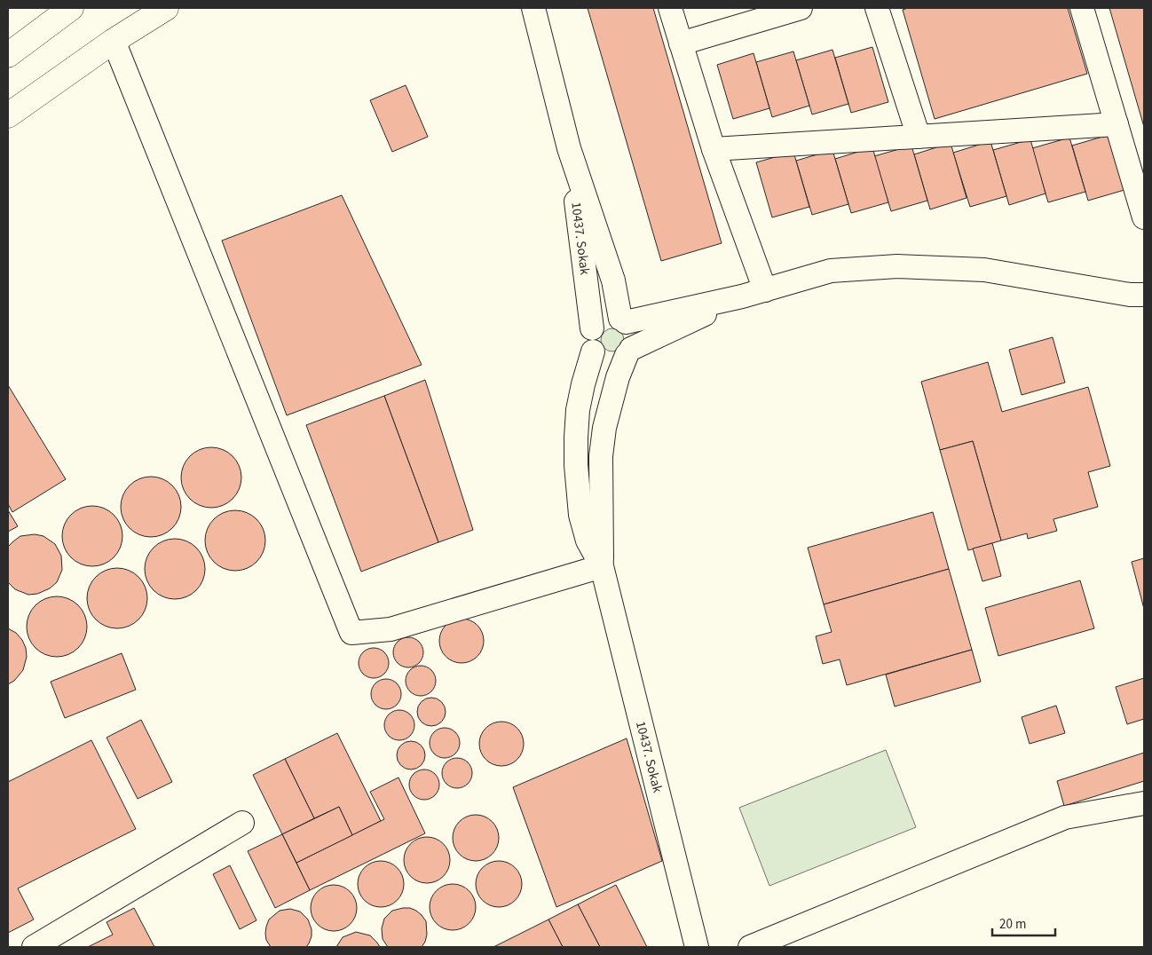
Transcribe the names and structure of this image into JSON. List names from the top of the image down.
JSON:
{
  "streets": {
    "street": ["10437. Sokak"]
  },
  "scale_bar": "20 m"
}
